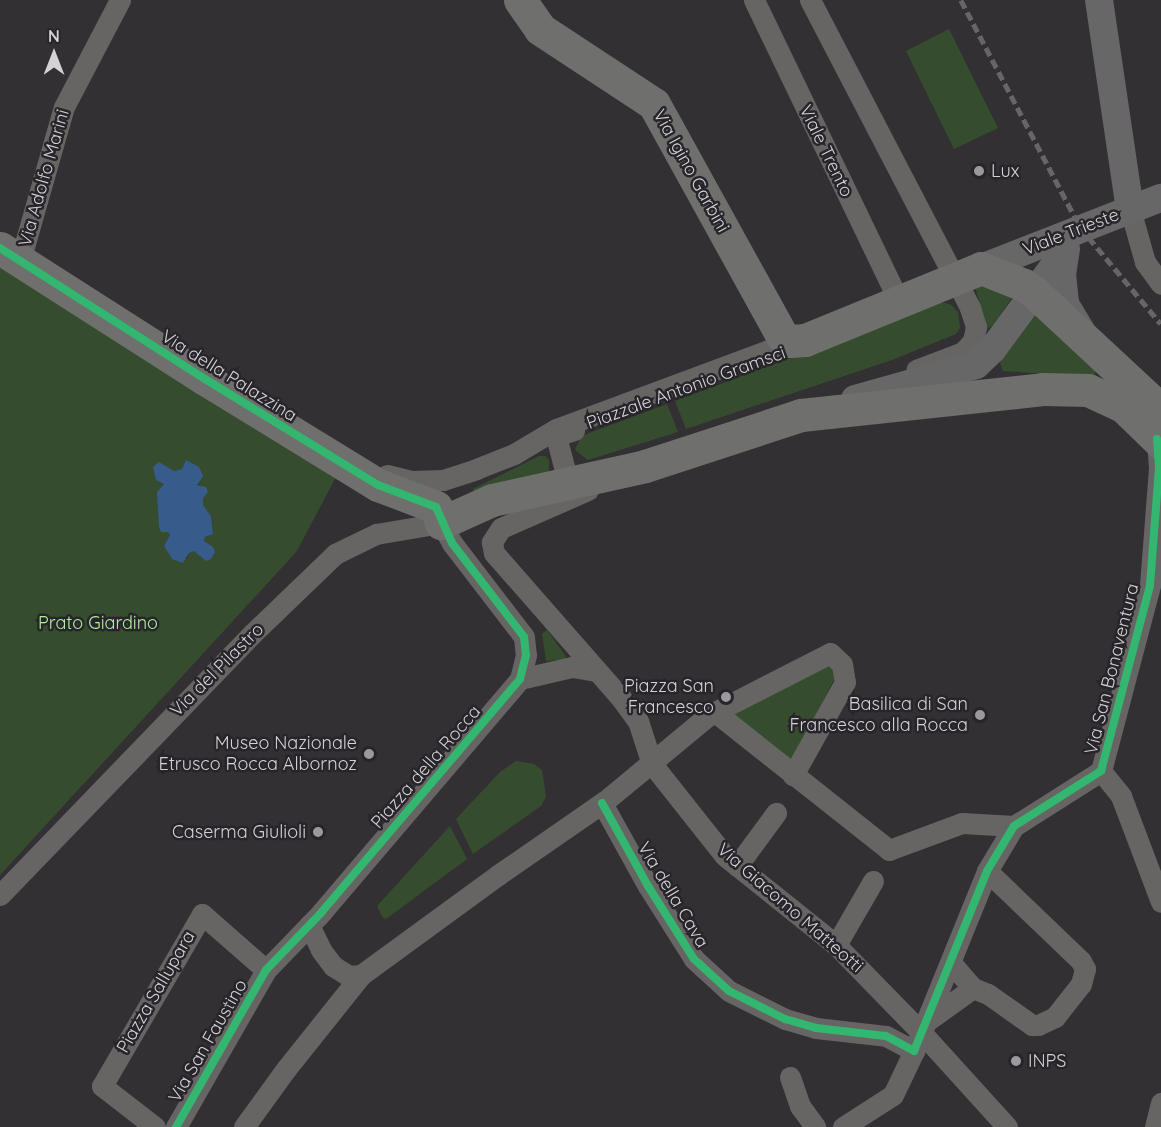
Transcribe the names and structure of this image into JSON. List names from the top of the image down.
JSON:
{
  "streets": {
    "main road": [
      "Via Igino Garbini",
      "Viale Trieste",
      "Via della Palazzina",
      "Piazzale Antonio Gramsci"
    ],
    "street": [
      "Viale Trento",
      "Via Adolfo Marini",
      "Via San Bonaventura",
      "Via del Pilastro",
      "Piazza della Rocca",
      "Via della Cava",
      "Via Giacomo Matteotti",
      "Piazza Sallupara",
      "Via San Faustino"
    ]
  },
  "crossings": [
    ["Viale Trento", "Piazzale Antonio Gramsci"],
    ["Via Igino Garbini", "Piazzale Antonio Gramsci"],
    ["Via Adolfo Marini", "Via della Palazzina"],
    ["Viale Trieste", "Piazzale Antonio Gramsci"],
    ["Via della Palazzina", "Piazzale Antonio Gramsci"],
    ["Via della Palazzina", "Via del Pilastro"],
    ["Via San Bonaventura", "Via della Cava"],
    ["Via San Bonaventura", "Via Giacomo Matteotti"],
    ["Piazza della Rocca", "Piazza Sallupara"],
    ["Piazza della Rocca", "Via San Faustino"],
    ["Via della Cava", "Via Giacomo Matteotti"],
    ["Piazza Sallupara", "Via San Faustino"]
  ],
  "parks": ["Prato Giardino"],
  "places": [
    "Lux",
    "Piazza San Francesco",
    "Basilica di San Francesco alla Rocca",
    "Museo Nazionale Etrusco Rocca Albornoz",
    "Caserma Giulioli",
    "INPS"
  ],
  "north": "top"
}
